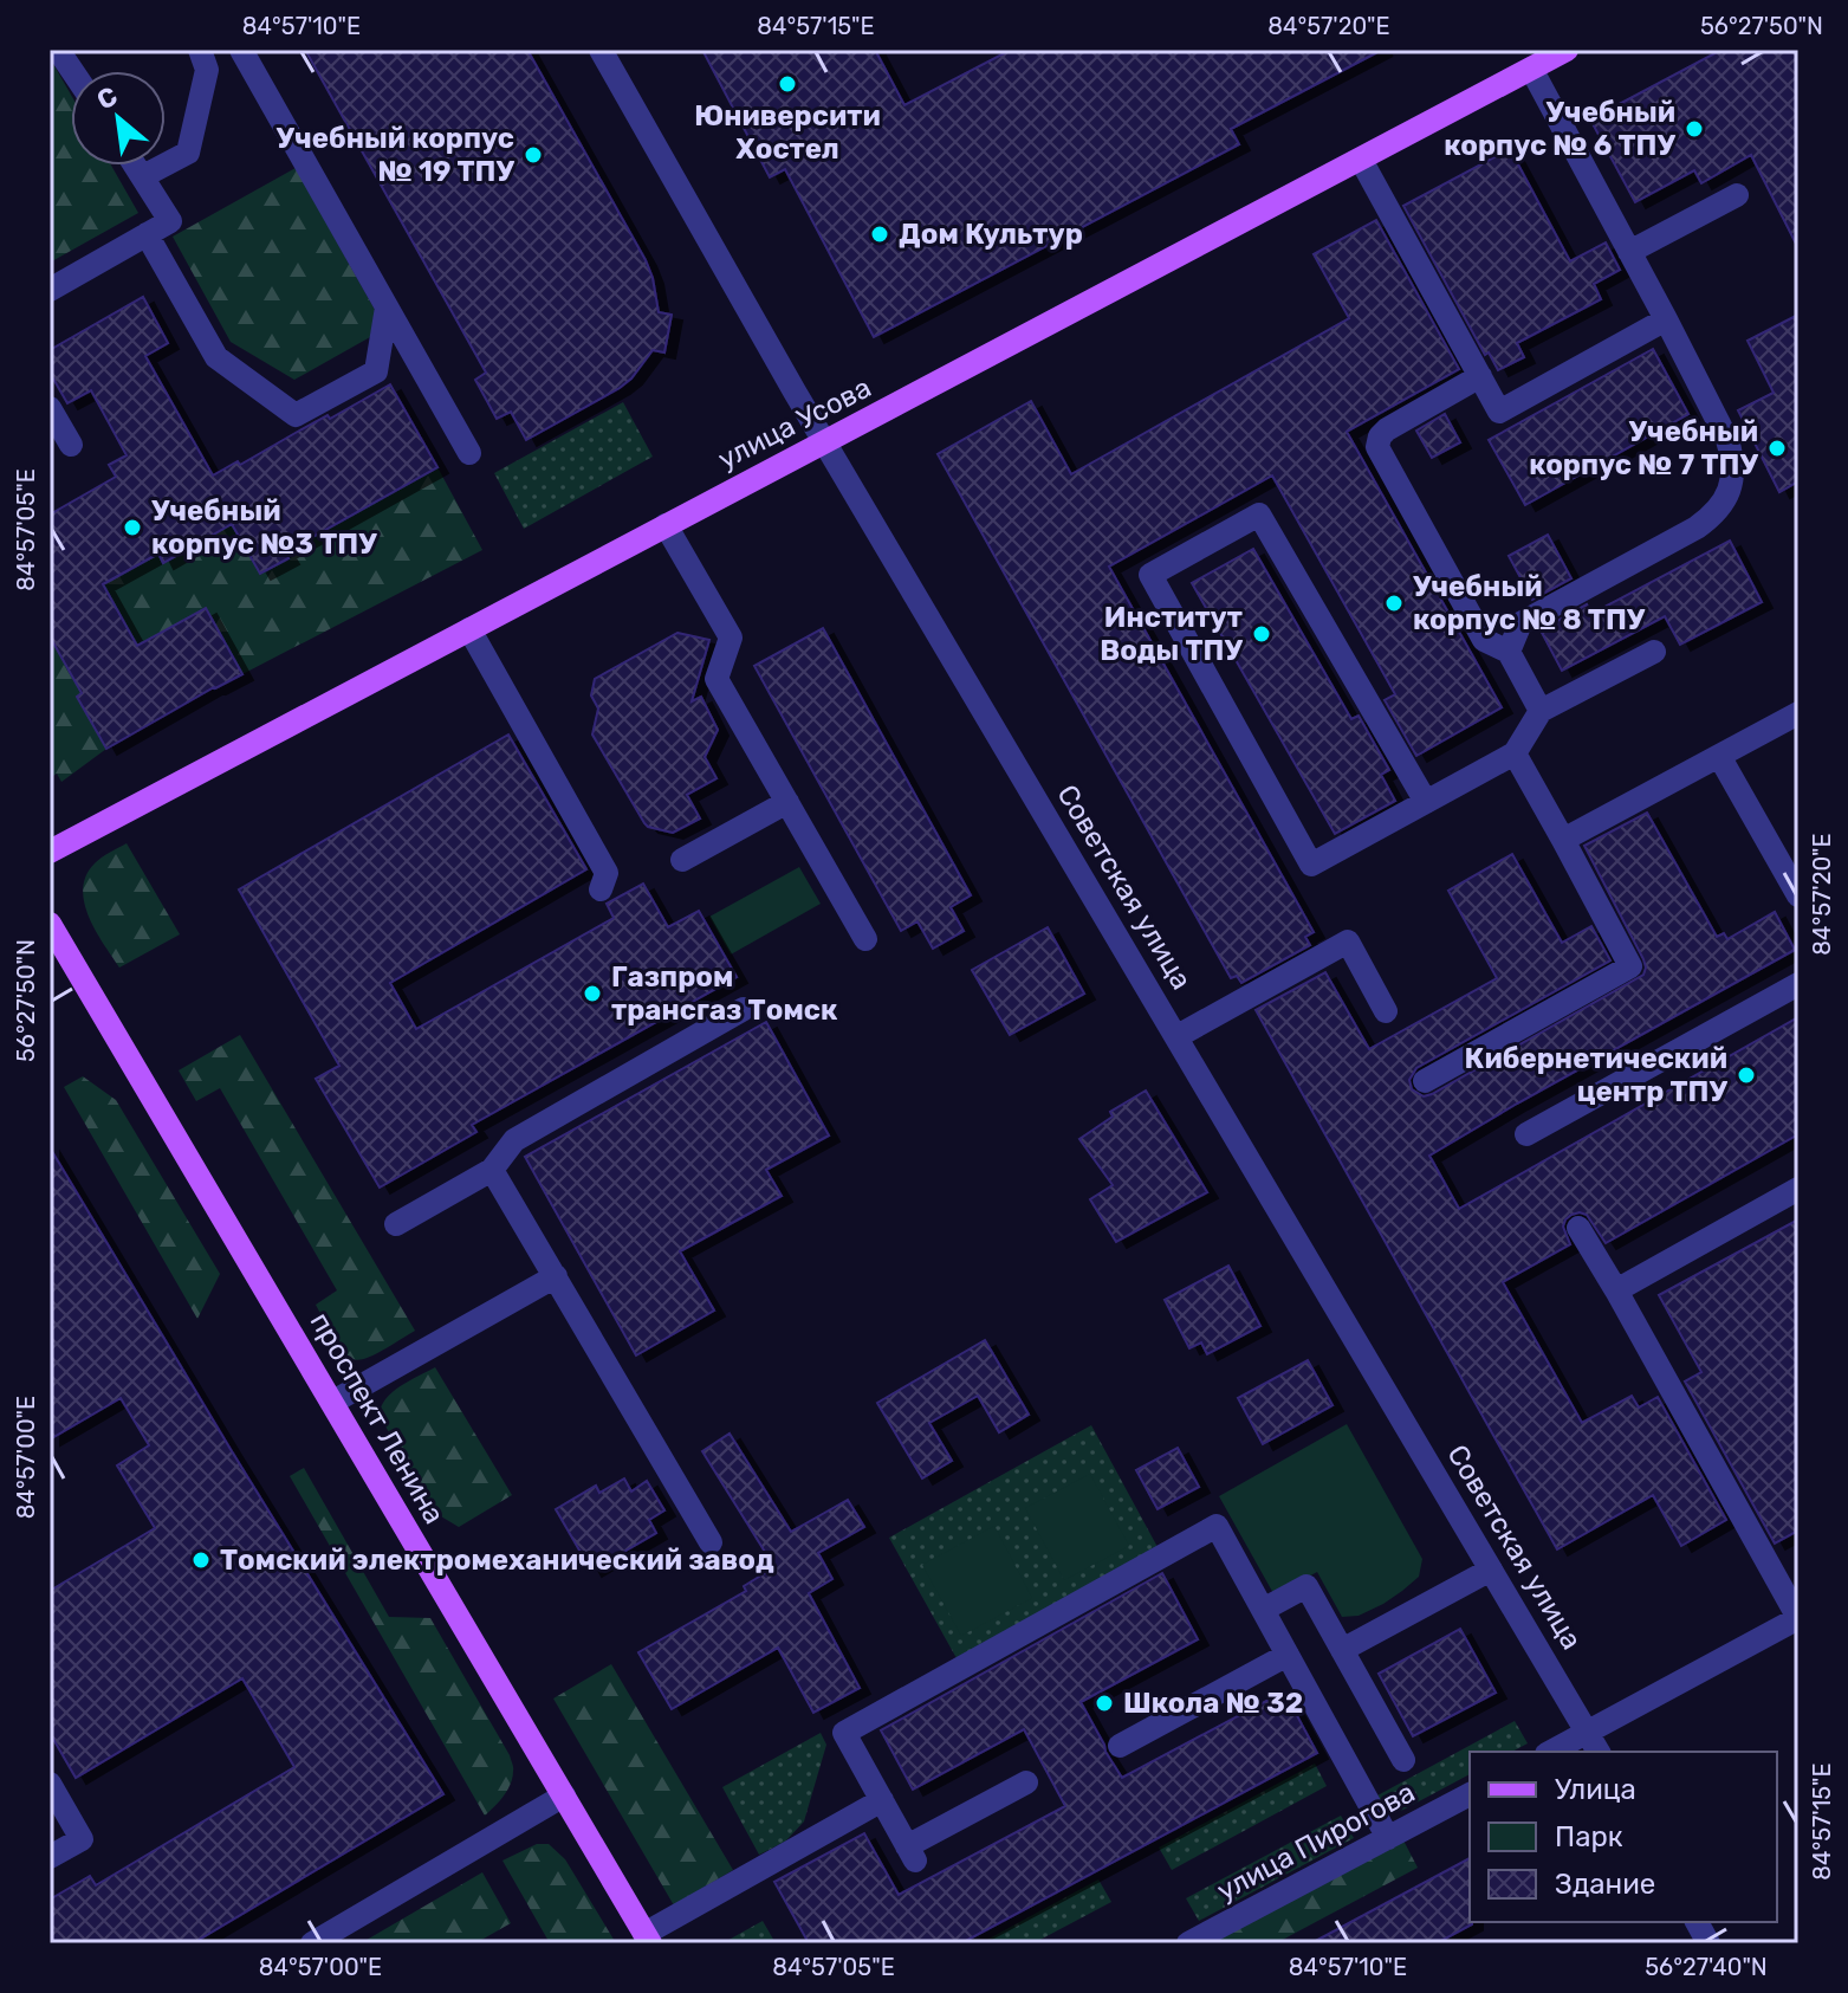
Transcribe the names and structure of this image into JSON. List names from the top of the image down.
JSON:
{
  "streets": {
    "main road": ["улица Усова", "проспект Ленина"],
    "street": ["Советская улица", "улица Пирогова"]
  },
  "crossings": [
    ["улица Усова", "Советская улица"]
  ],
  "places": [
    "Юниверсити Хостел",
    "Учебный корпус № 6 ТПУ",
    "Учебный корпус № 19 ТПУ",
    "Дом Культур",
    "Учебный корпус № 7 ТПУ",
    "Учебный корпус №3 ТПУ",
    "Учебный корпус № 8 ТПУ",
    "Институт Воды ТПУ",
    "Газпром трансгаз Томск",
    "Кибернетический центр ТПУ",
    "Томский электромеханический завод",
    "Школа № 32"
  ],
  "legend": ["Улица", "Парк", "Здание"],
  "north": "top left",
  "coordinates": [
    "84°57'10\"E",
    "84°57'15\"E",
    "84°57'20\"E",
    "56°27'50\"N",
    "84°57'05\"E",
    "84°57'00\"E",
    "56°27'40\"N"
  ]
}
